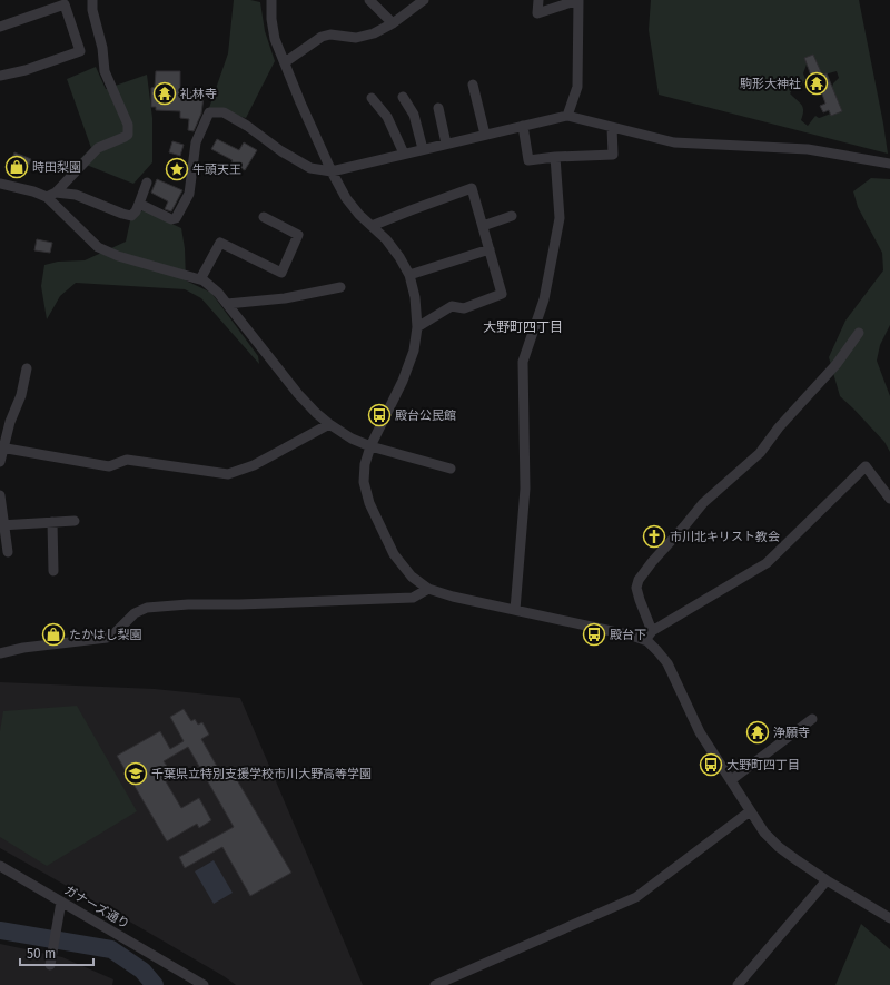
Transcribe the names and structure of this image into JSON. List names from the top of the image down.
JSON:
{
  "streets": {
    "street": ["ガナーズ通り"]
  },
  "districts": ["大野町四丁目"],
  "places": {
    "temple": ["駒形大神社", "礼林寺", "浄願寺"],
    "shop": ["時田梨園", "たかはし梨園"],
    "place": ["牛頭天王"],
    "bus stop": ["殿台公民館", "殿台下", "大野町四丁目"],
    "church": ["市川北キリスト教会"],
    "school or university": ["千葉県立特別支援学校市川大野高等学園"]
  },
  "scale_bar": "50 m"
}
